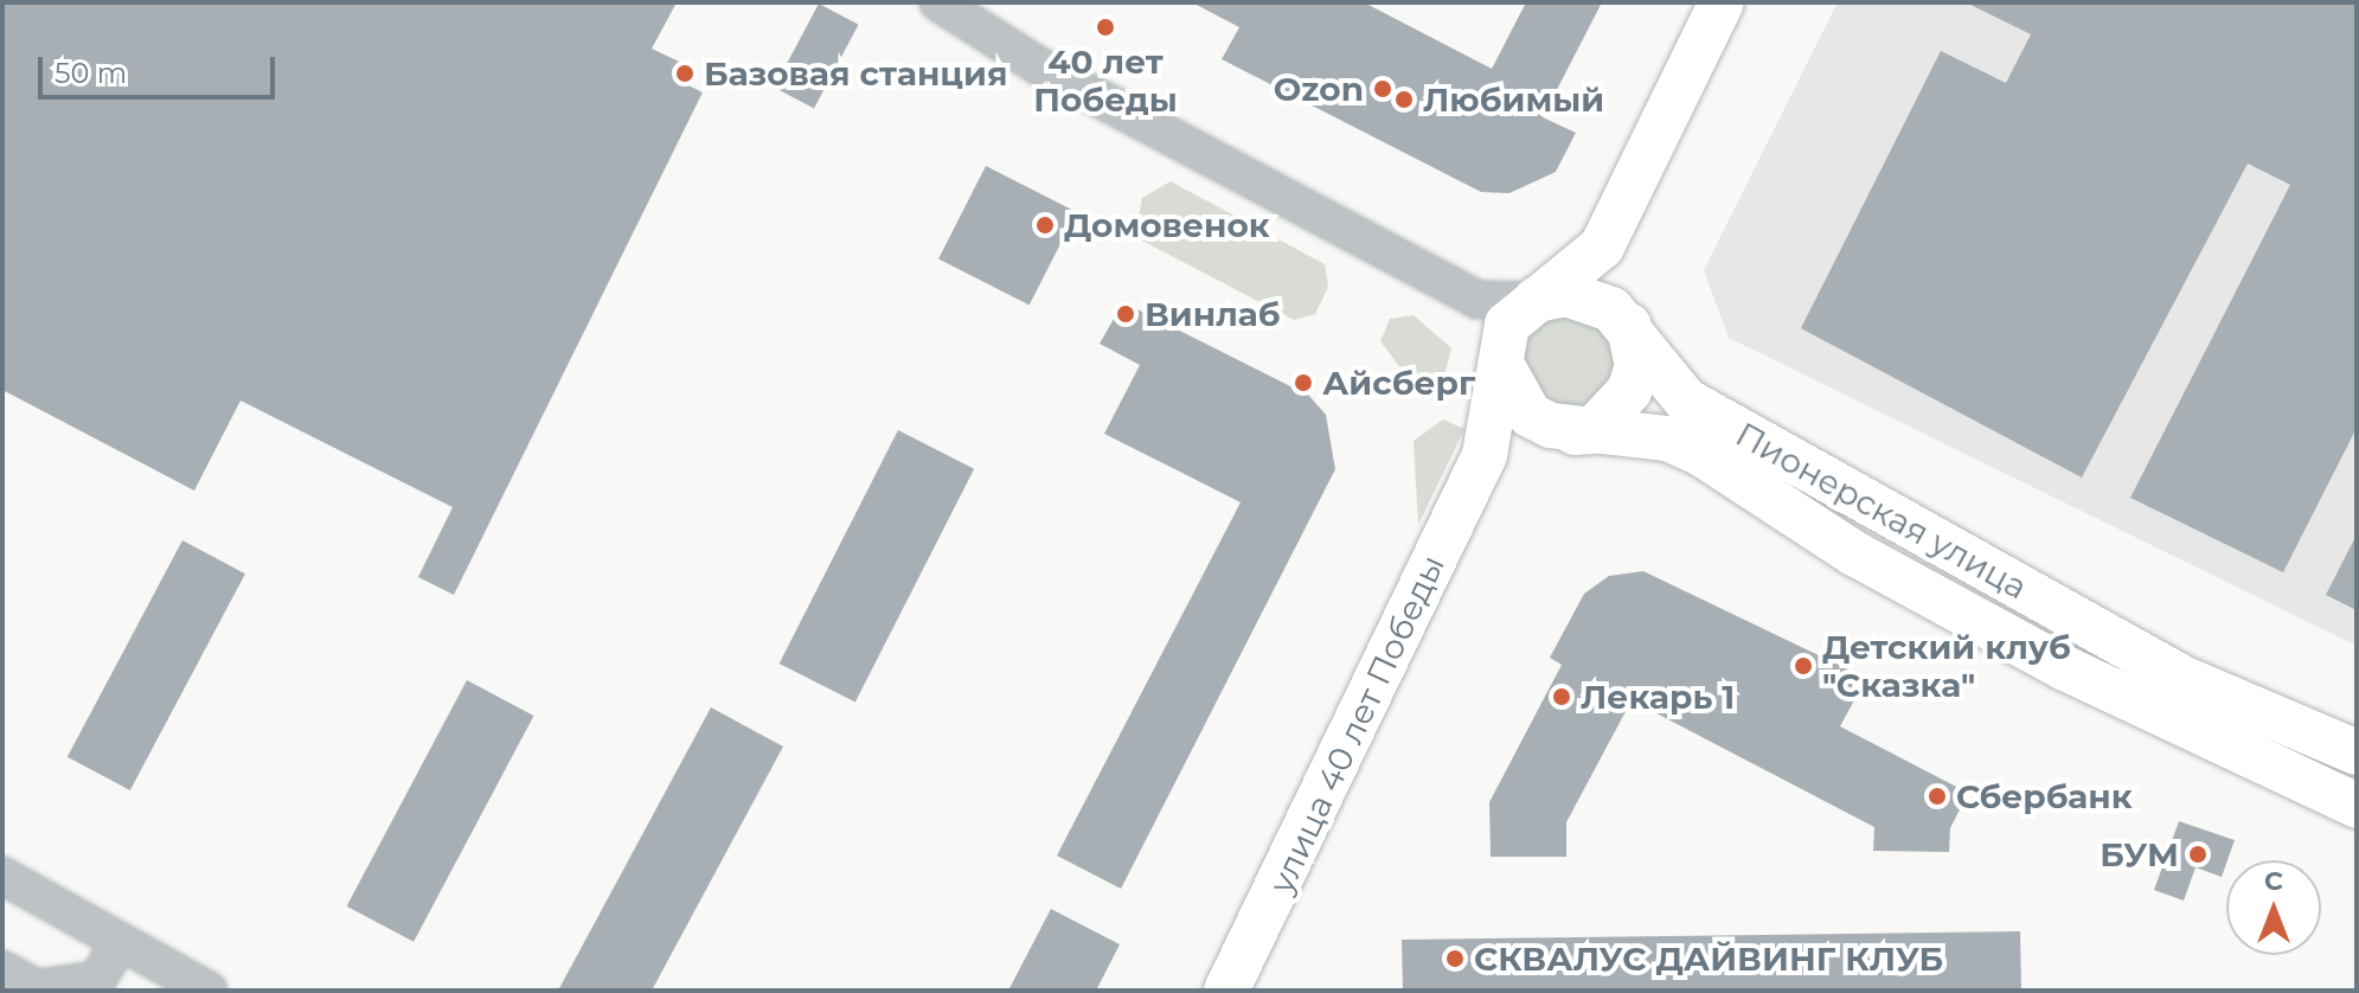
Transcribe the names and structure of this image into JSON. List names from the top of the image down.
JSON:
{
  "streets": {
    "main road": ["Пионерская улица", "улица 40 лет Победы"]
  },
  "crossings": [
    ["Пионерская улица", "улица 40 лет Победы"]
  ],
  "places": [
    "40 лет Победы",
    "Базовая станция",
    "Ozon",
    "Любимый",
    "Домовенок",
    "Винлаб",
    "Айсберг",
    "Детский клуб \"Сказка\"",
    "Лекарь 1",
    "Сбербанк",
    "БУМ",
    "СКВАЛУС ДАЙВИНГ КЛУБ"
  ],
  "scale_bar": "50 m",
  "north": "top"
}
